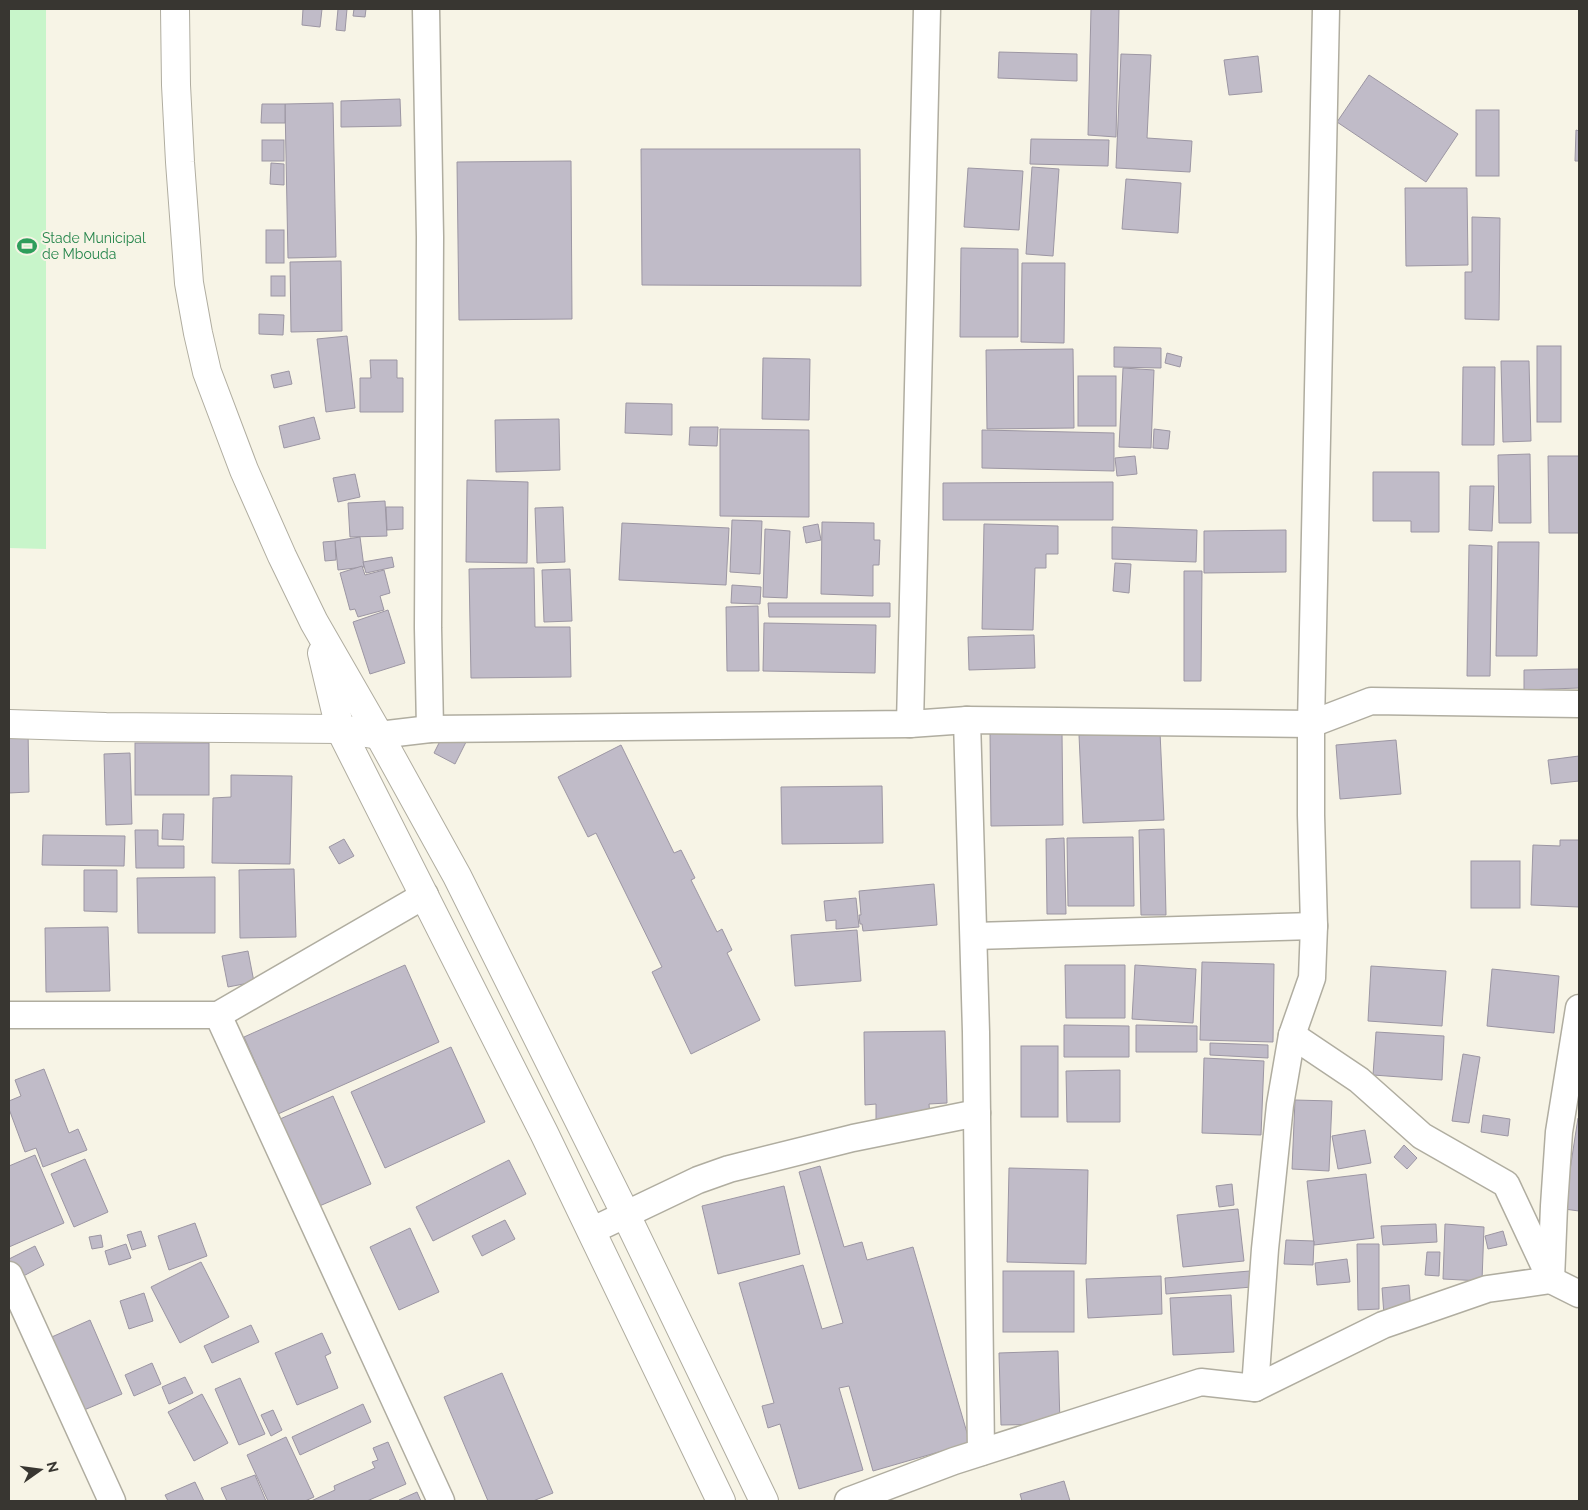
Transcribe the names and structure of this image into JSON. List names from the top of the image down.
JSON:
{
  "places": {
    "sports": ["Stade Municipal de Mbouda"]
  },
  "north": "right"
}
